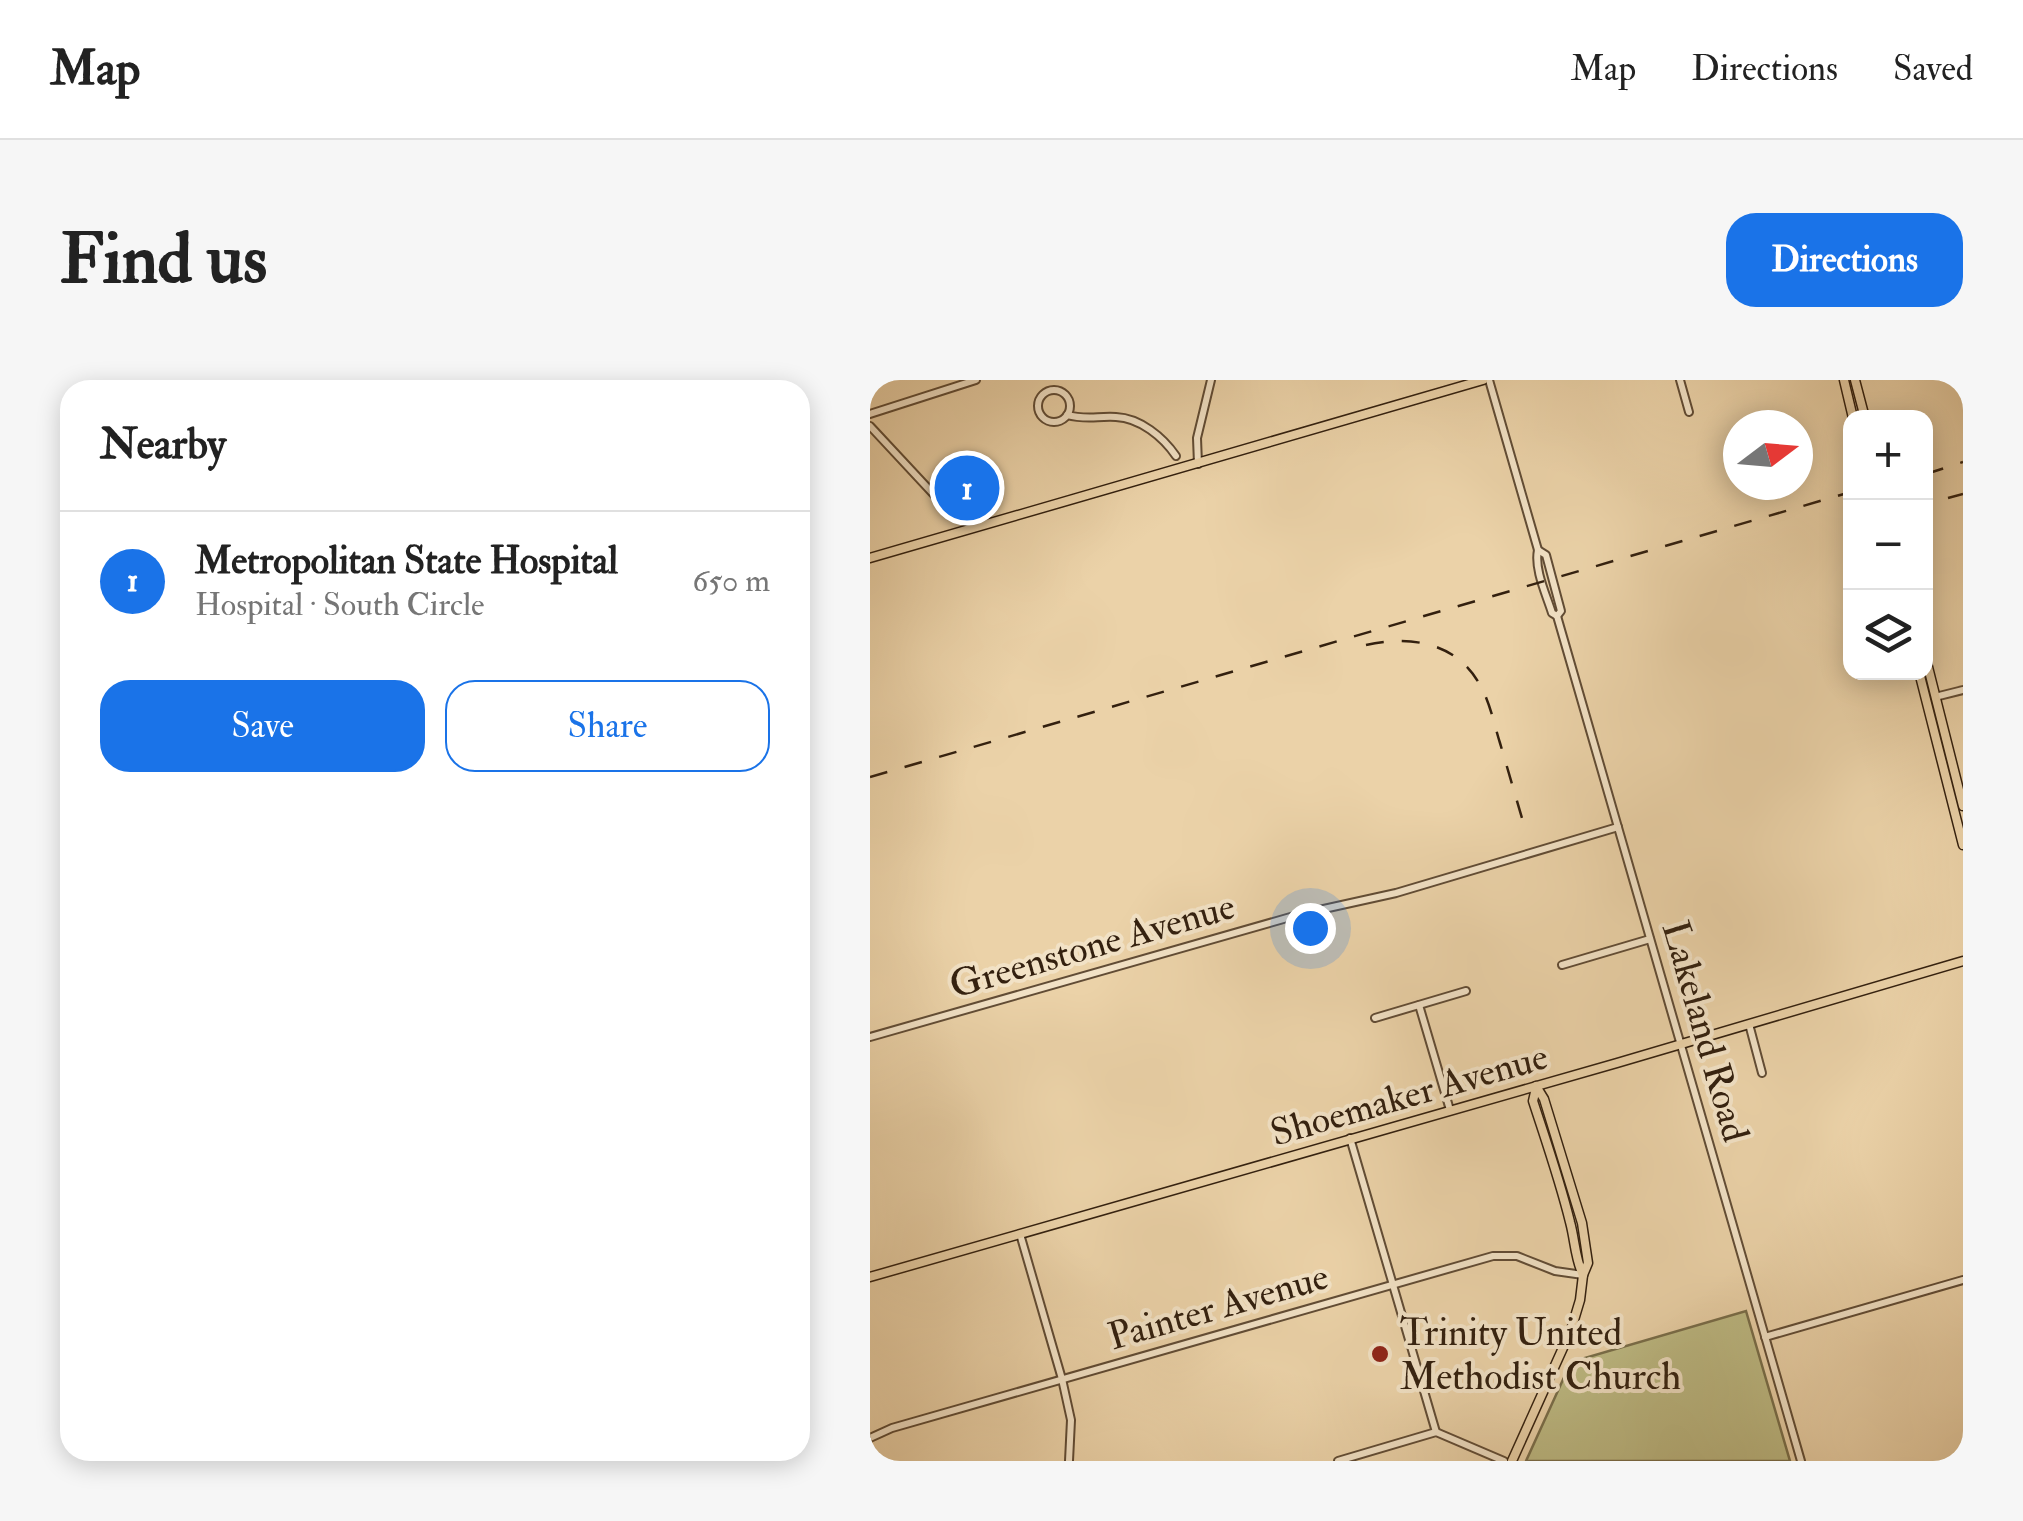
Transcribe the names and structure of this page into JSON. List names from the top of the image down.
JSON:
{
  "streets": {
    "main road": ["Shoemaker Avenue"],
    "street": ["Greenstone Avenue", "Lakeland Road", "Painter Avenue"]
  },
  "crossings": [
    ["Greenstone Avenue", "Lakeland Road"],
    ["Lakeland Road", "Shoemaker Avenue"]
  ],
  "places": ["Trinity United Methodist Church"],
  "north": "right",
  "page": {
    "header": "Map",
    "nav": ["Map", "Directions", "Saved"],
    "buttons": [
      "Directions",
      ["Save", "Share"]
    ],
    "title": "Find us",
    "heading": "Nearby",
    "map_buttons": ["+", "−"],
    "pins": "1",
    "list": [
      {
        "mark": "1",
        "name": "Metropolitan State Hospital",
        "note": "Hospital · South Circle",
        "value": "650 m"
      }
    ]
  }
}
